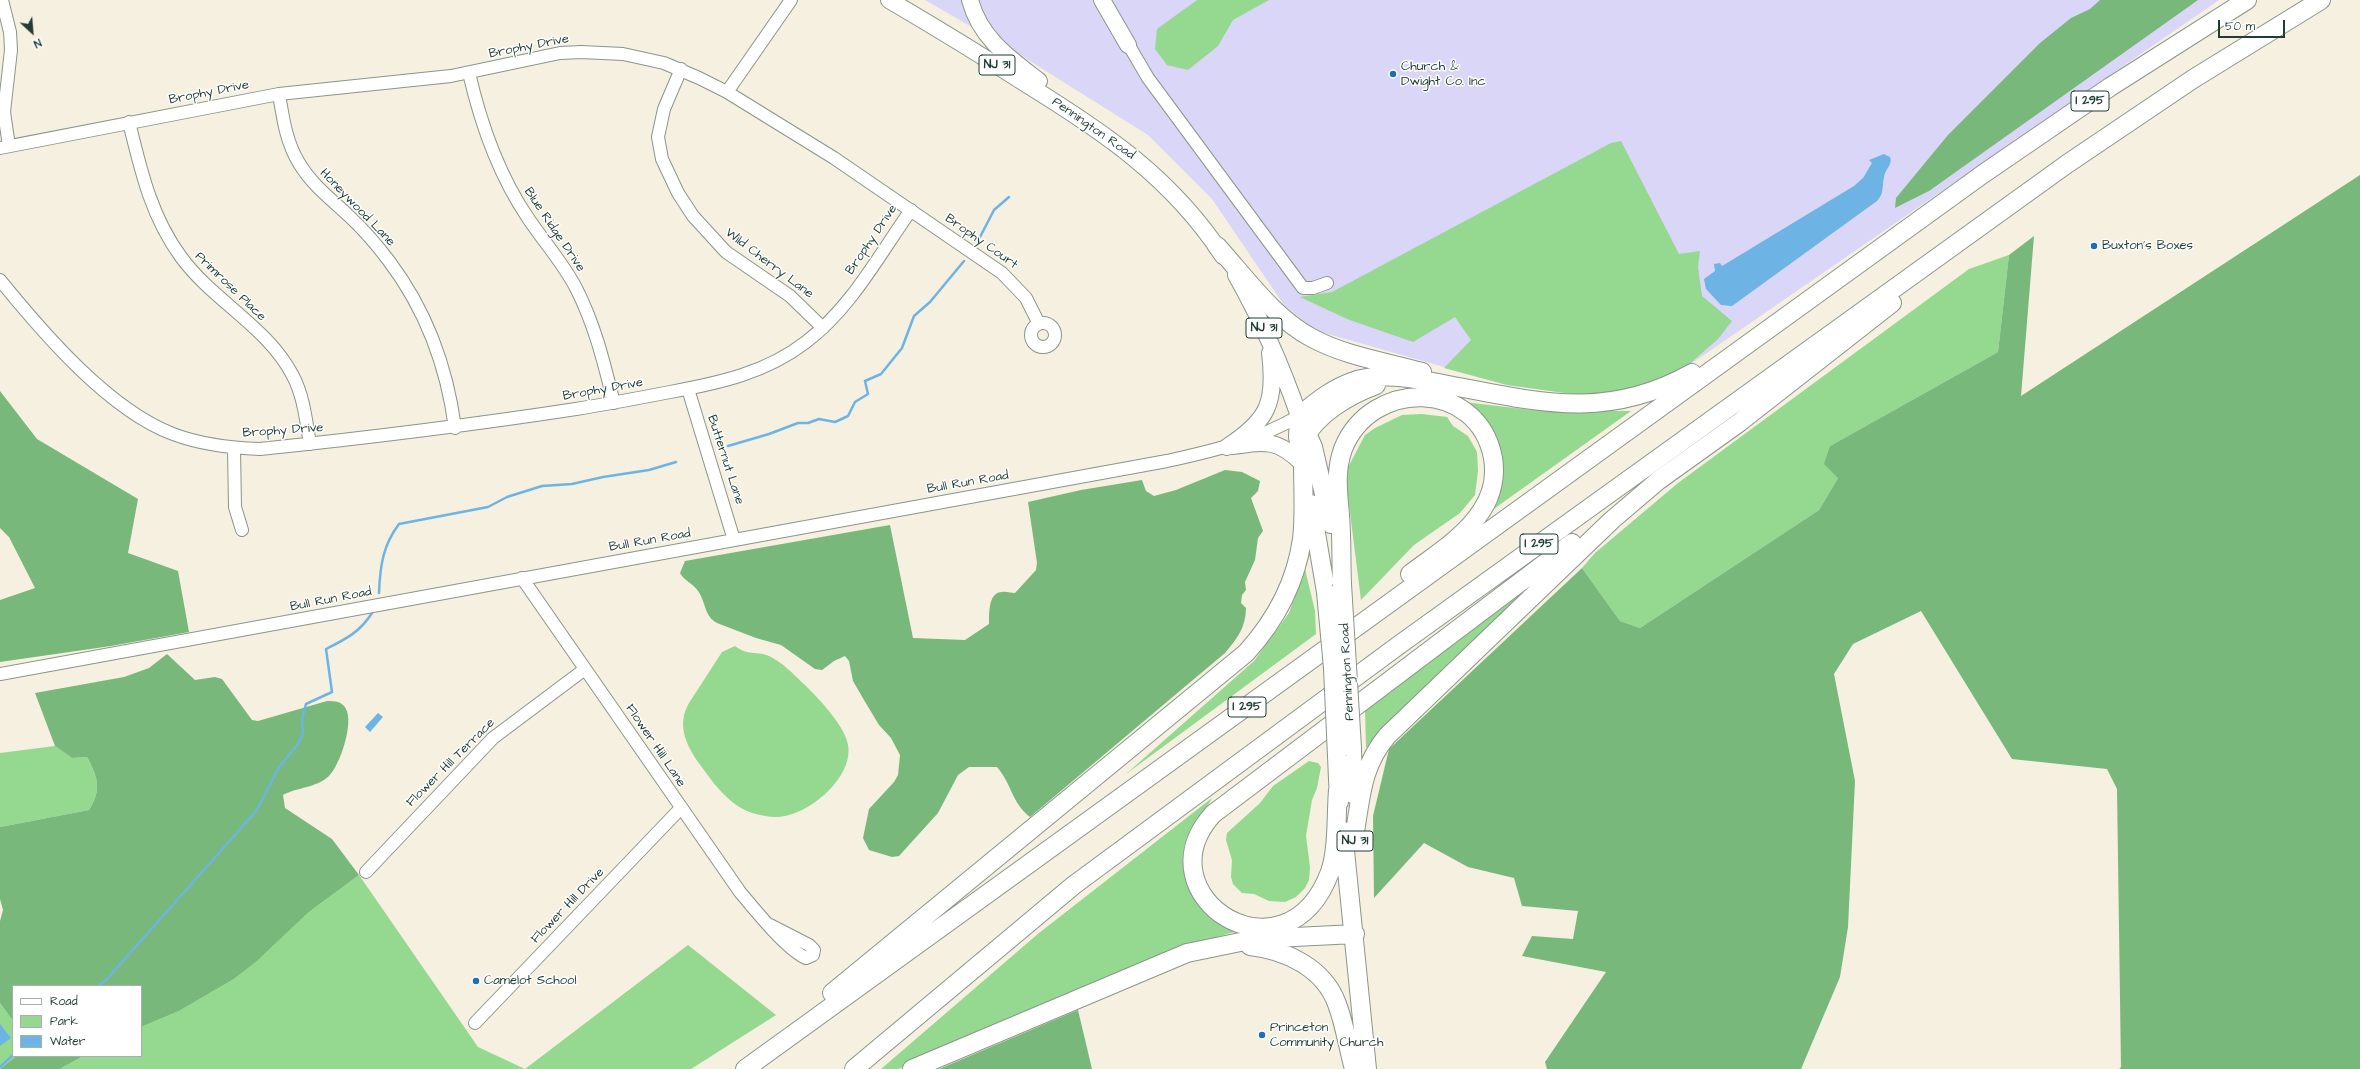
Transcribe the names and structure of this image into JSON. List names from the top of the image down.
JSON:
{
  "streets": {
    "highway": ["NJ 31", "I 295", "Pennington Road"],
    "street": [
      "Brophy Drive",
      "Honeywood Lane",
      "Blue Ridge Drive",
      "Brophy Court",
      "Wild Cherry Lane",
      "Primrose Place",
      "Butternut Lane",
      "Bull Run Road",
      "Flower Hill Lane",
      "Flower Hill Terrace",
      "Flower Hill Drive"
    ]
  },
  "crossings": [
    ["Brophy Drive", "Honeywood Lane"],
    ["Brophy Drive", "Blue Ridge Drive"],
    ["Brophy Drive", "Brophy Court"],
    ["Brophy Drive", "Wild Cherry Lane"],
    ["Brophy Drive", "Primrose Place"],
    ["Brophy Drive", "Butternut Lane"],
    ["Pennington Road", "Bull Run Road"],
    ["Butternut Lane", "Bull Run Road"],
    ["Bull Run Road", "Flower Hill Lane"],
    ["Flower Hill Lane", "Flower Hill Terrace"],
    ["Flower Hill Lane", "Flower Hill Drive"]
  ],
  "places": [
    "Church & Dwight Co. Inc",
    "Buxton's Boxes",
    "Camelot School",
    "Princeton Community Church"
  ],
  "legend": ["Road", "Park", "Water"],
  "scale_bar": "50 m",
  "north": "bottom right"
}
